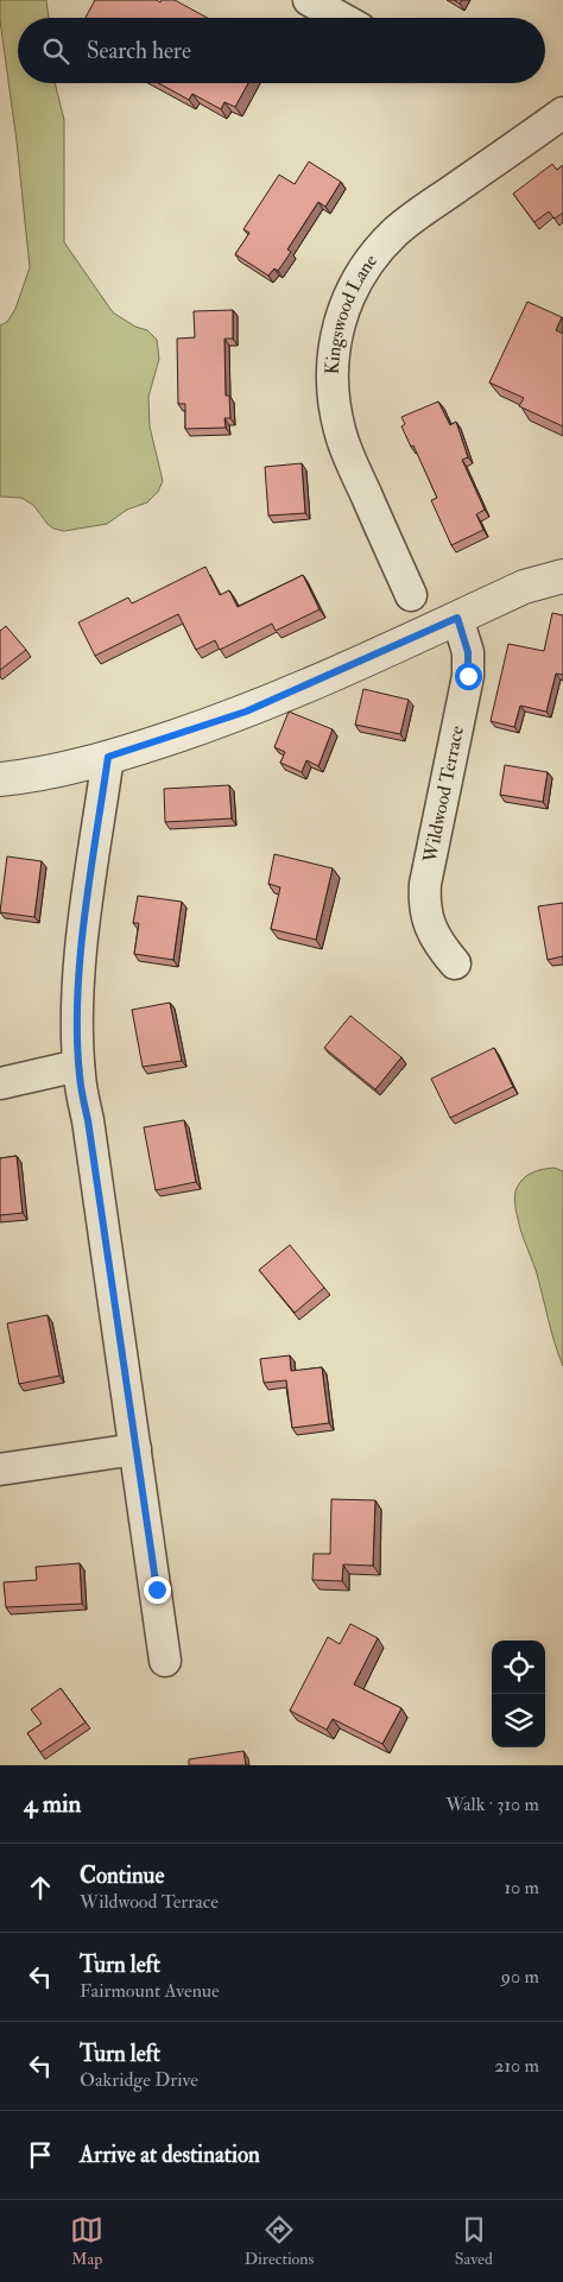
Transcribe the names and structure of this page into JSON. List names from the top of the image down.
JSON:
{
  "streets": {
    "street": ["Kingswood Lane", "Wildwood Terrace"]
  },
  "page": {
    "search": "Search here",
    "heading": ["4 min", "Walk · 310 m"],
    "list": [
      ["Continue", "Wildwood Terrace", "10 m"],
      ["Turn left", "Fairmount Avenue", "90 m"],
      ["Turn left", "Oakridge Drive", "210 m"],
      "Arrive at destination"
    ],
    "nav": ["Map", "Directions", "Saved"]
  }
}
